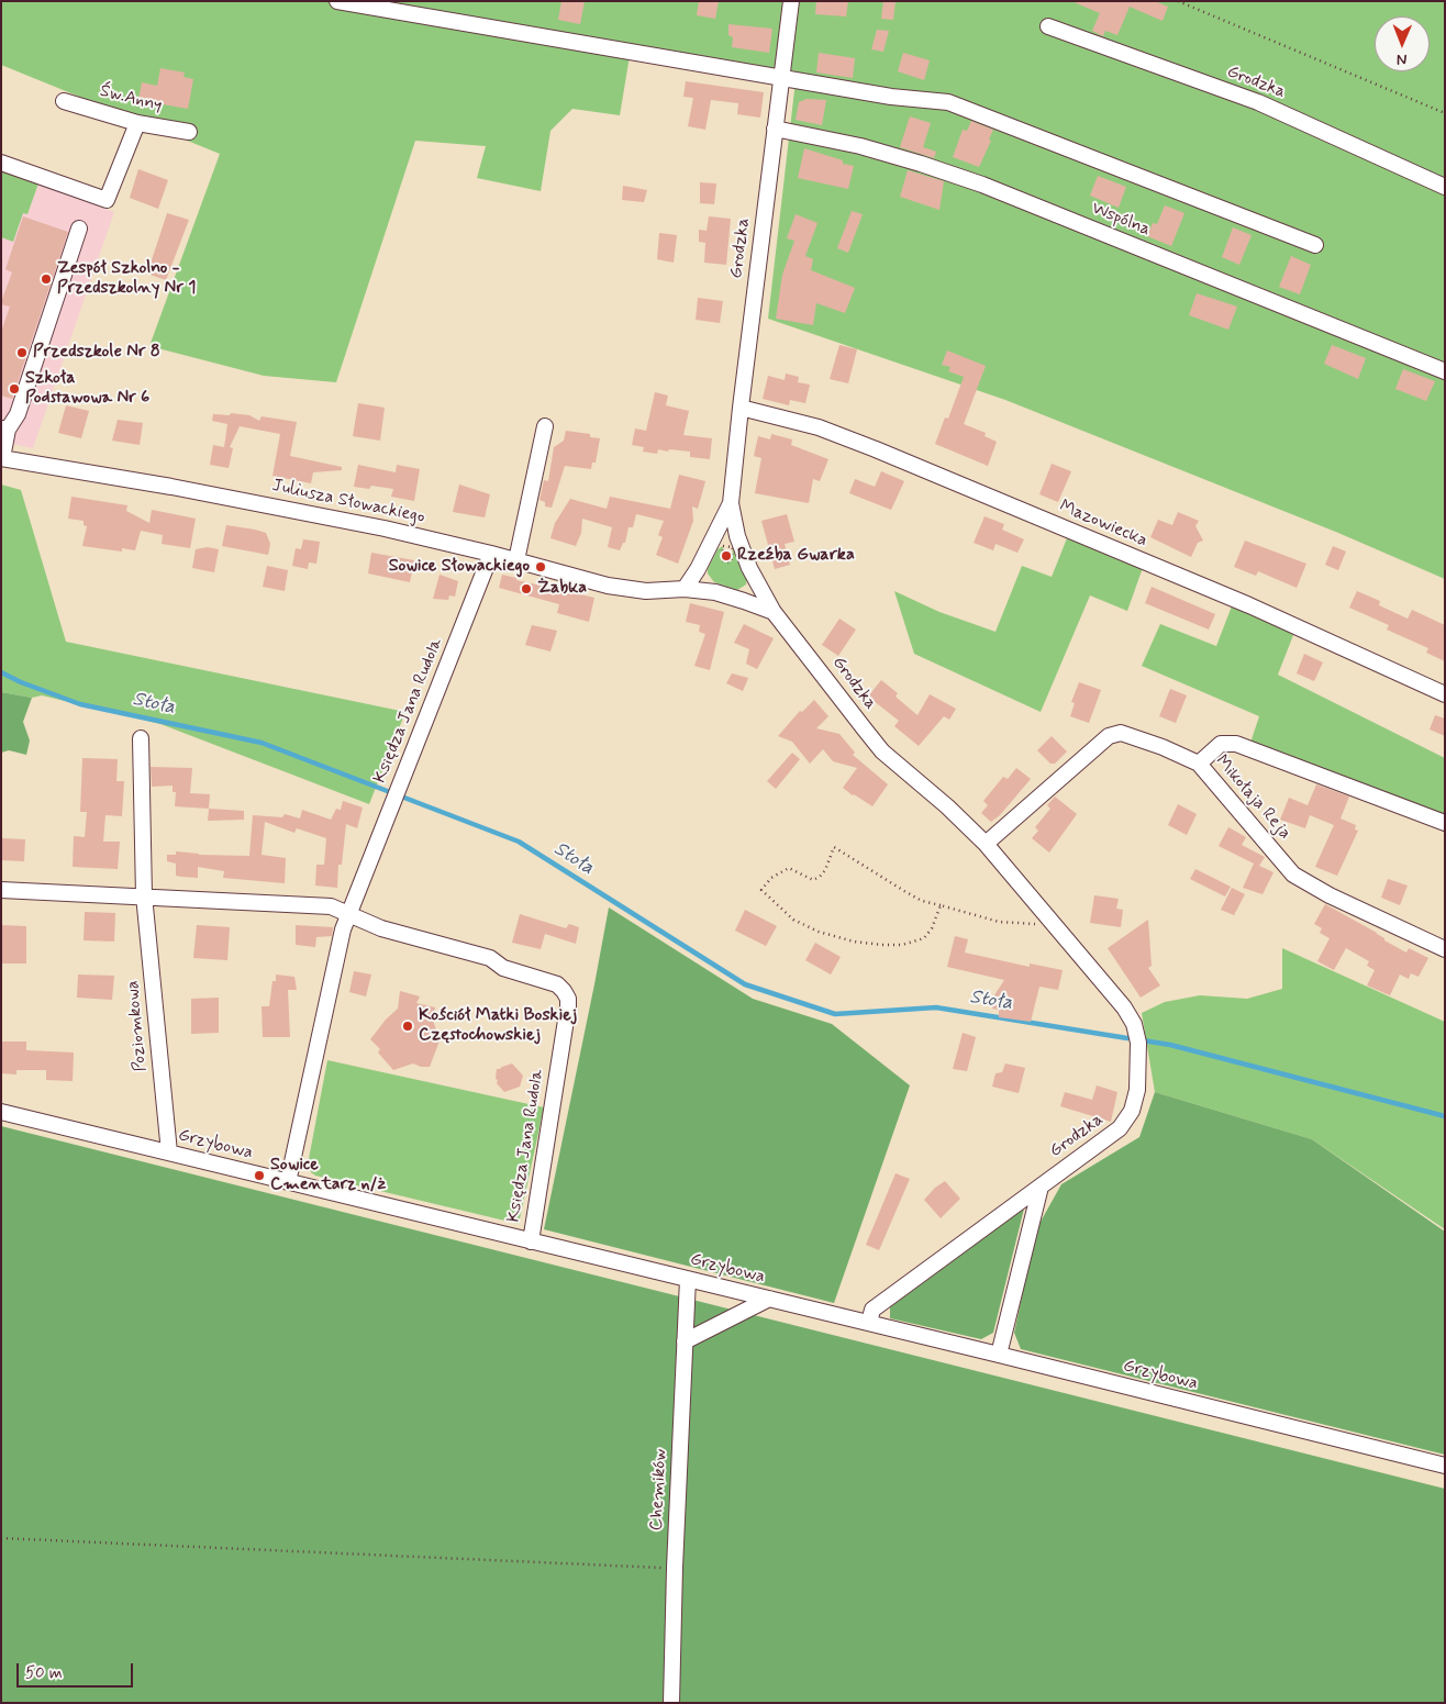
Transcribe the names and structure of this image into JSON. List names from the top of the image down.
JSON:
{
  "streets": {
    "street": [
      "Grodzka",
      "Św.Anny",
      "Wspólna",
      "Juliusza Słowackiego",
      "Mazowiecka",
      "Księdza Jana Rudola",
      "Mikołaja Reja",
      "Poziomkowa",
      "Grzybowa",
      "Chemików"
    ]
  },
  "crossings": [
    ["Grodzka", "Wspólna"],
    ["Grodzka", "Juliusza Słowackiego"],
    ["Grodzka", "Mazowiecka"],
    ["Grodzka", "Mikołaja Reja"],
    ["Grodzka", "Grzybowa"],
    ["Juliusza Słowackiego", "Księdza Jana Rudola"],
    ["Księdza Jana Rudola", "Grzybowa"],
    ["Poziomkowa", "Grzybowa"],
    ["Grzybowa", "Chemików"]
  ],
  "water": ["Stoła"],
  "places": [
    "Zespół Szkolno - Przedszkolny Nr 1",
    "Przedszkole Nr 8",
    "Szkoła Podstawowa Nr 6",
    "Rzeźba Gwarka",
    "Sowice Słowackiego",
    "Żabka",
    "Kościół Matki Boskiej Częstochowskiej",
    "Sowice Cmentarz n/ż"
  ],
  "scale_bar": "50 m",
  "north": "bottom"
}
